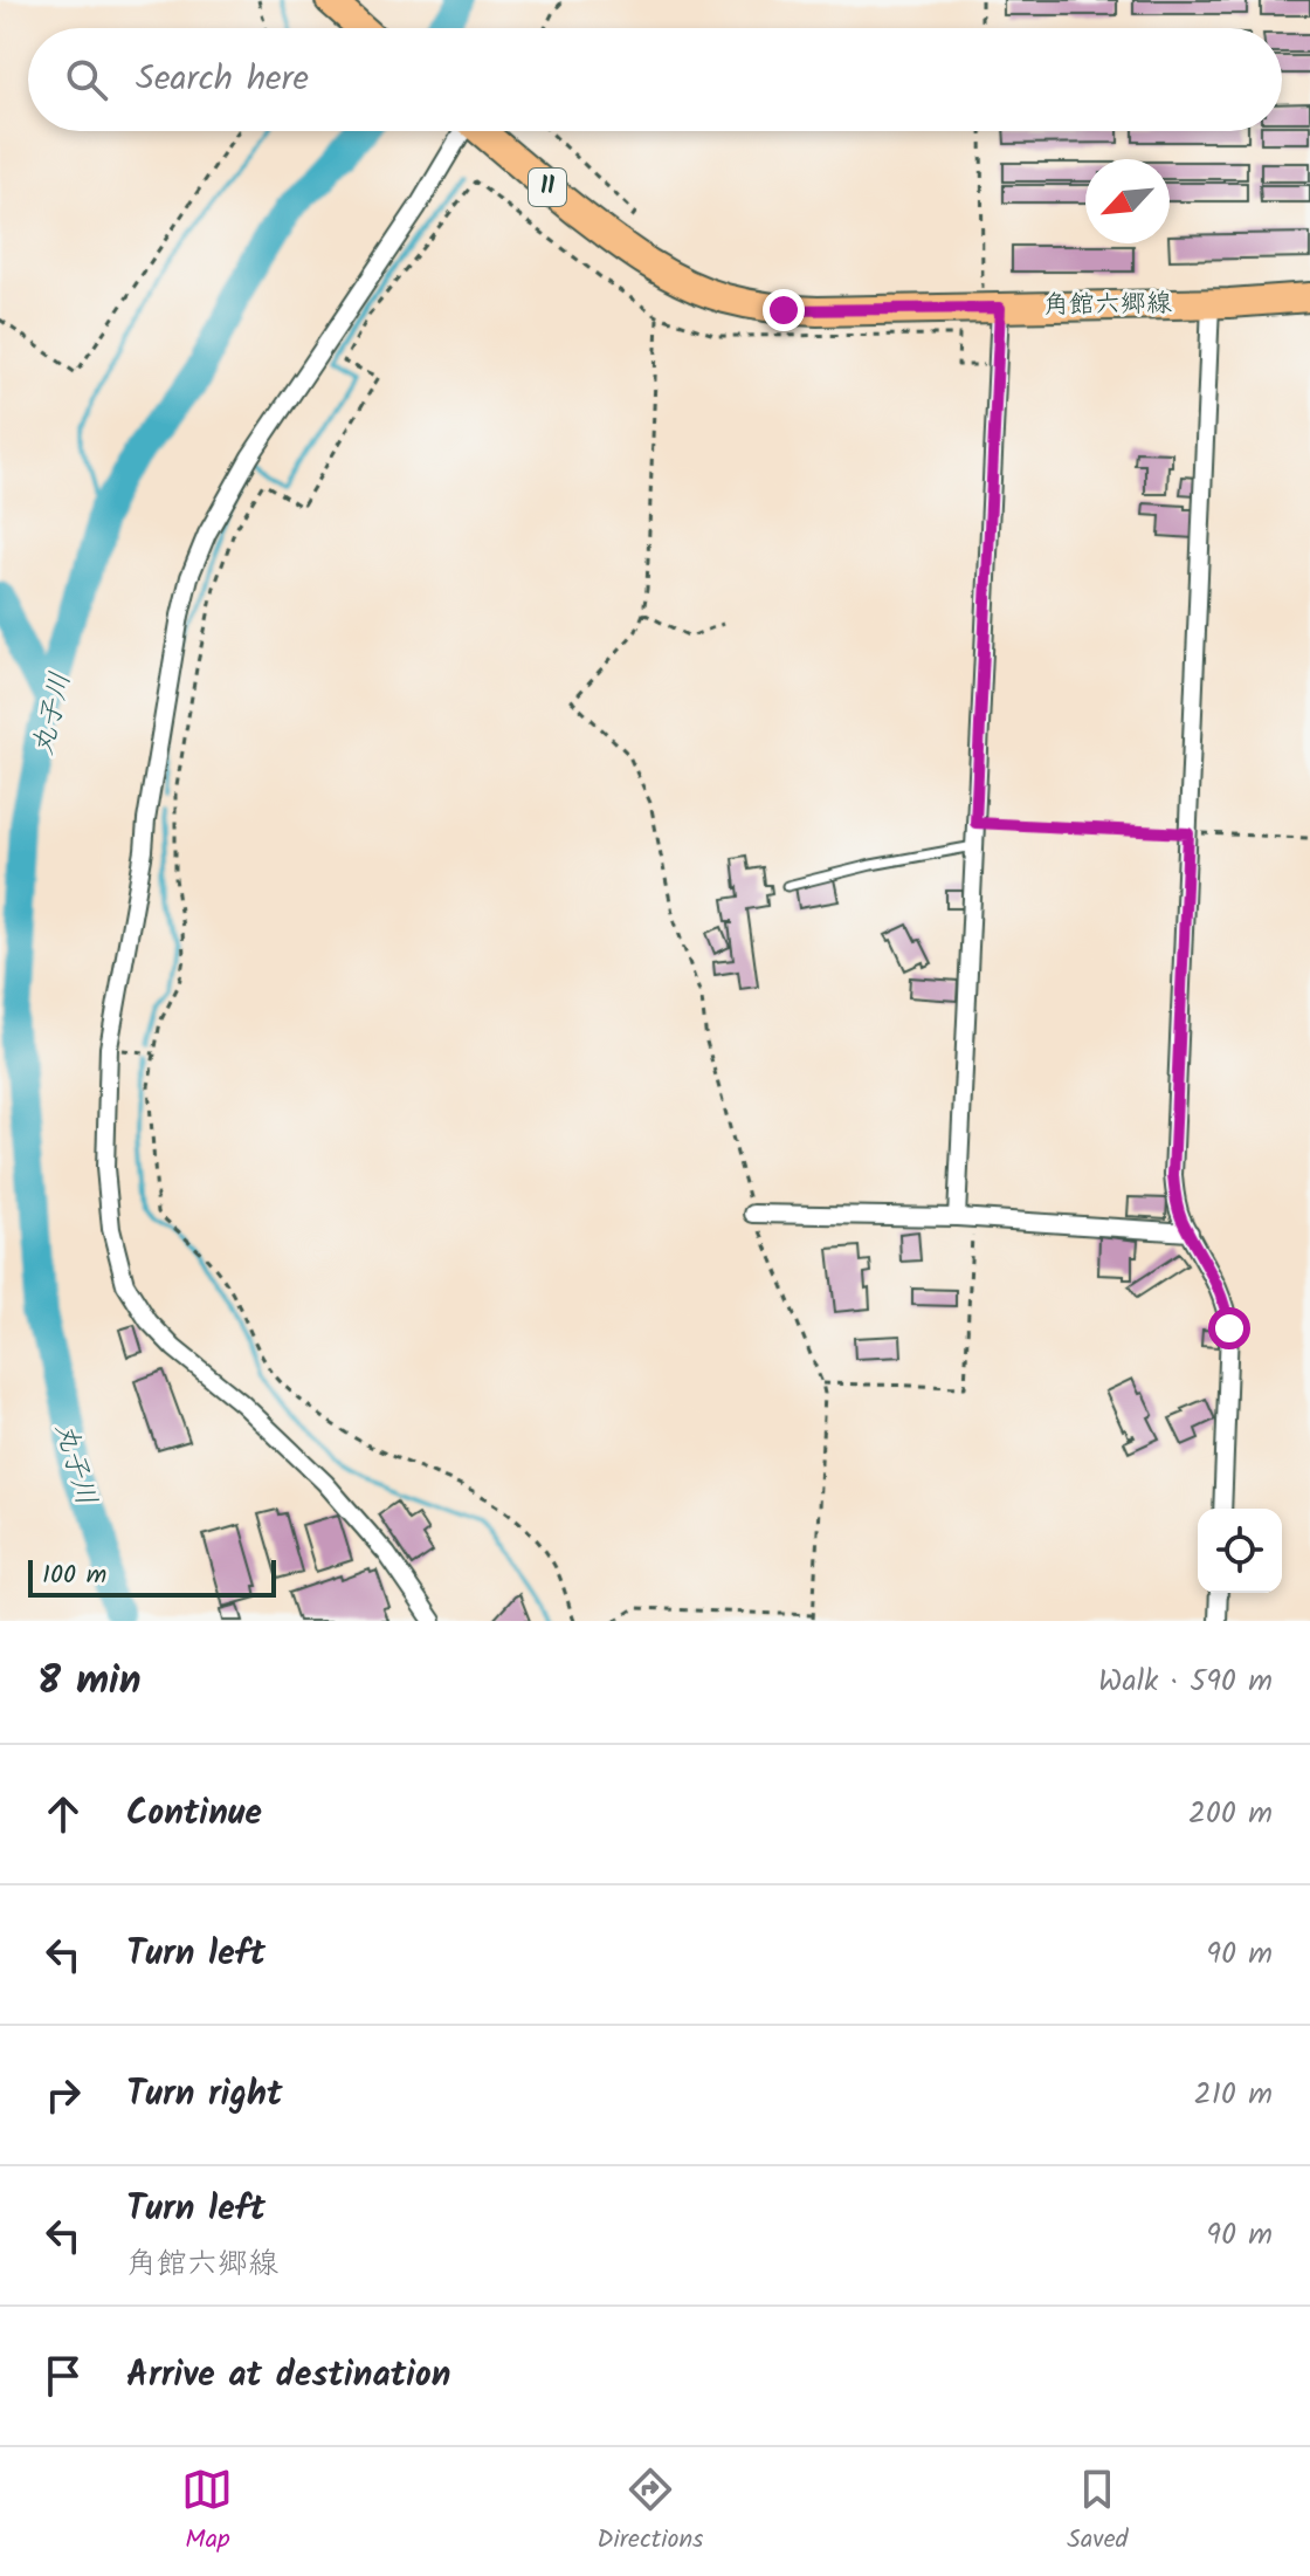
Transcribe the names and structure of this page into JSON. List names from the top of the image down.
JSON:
{
  "streets": {
    "main road": ["11", "角館六郷線"]
  },
  "water": ["丸子川"],
  "scale_bar": "100 m",
  "north": "bottom left",
  "page": {
    "search": "Search here",
    "scale": "100 m",
    "heading": ["8 min", "Walk · 590 m"],
    "list": [
      ["Continue", "200 m"],
      ["Turn left", "90 m"],
      ["Turn right", "210 m"],
      ["Turn left", "角館六郷線", "90 m"],
      "Arrive at destination"
    ],
    "nav": ["Map", "Directions", "Saved"]
  }
}
